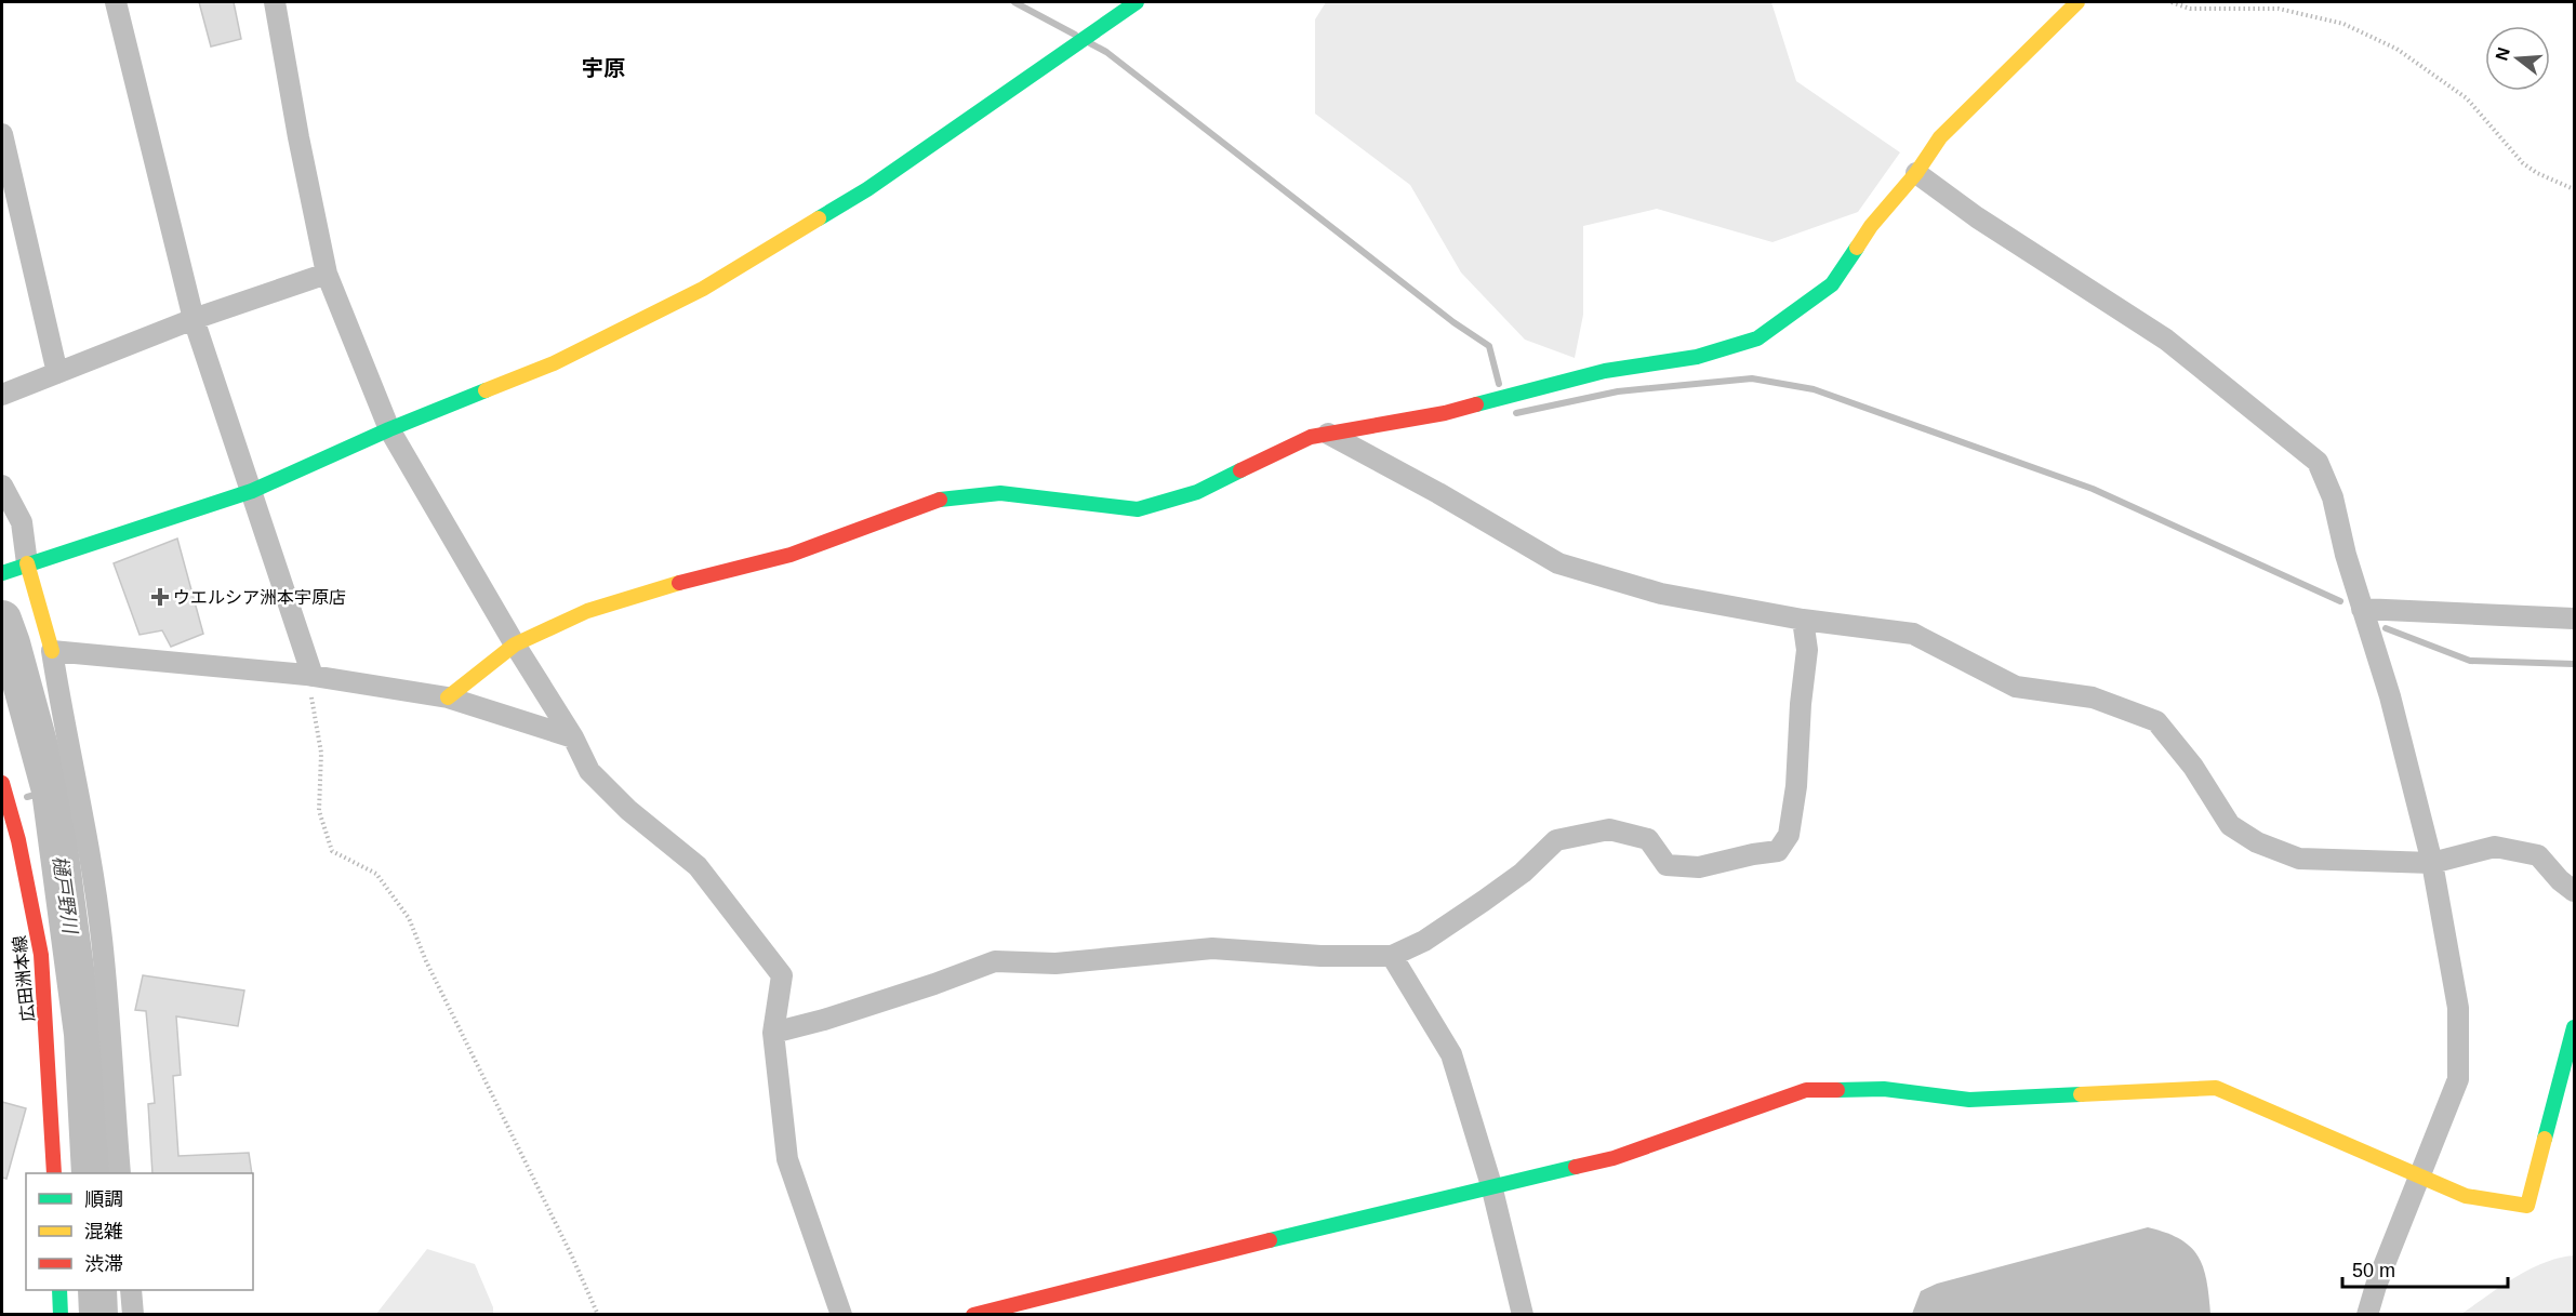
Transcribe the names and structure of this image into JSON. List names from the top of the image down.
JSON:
{
  "streets": {
    "street": ["広田洲本線"]
  },
  "districts": ["宇原"],
  "water": ["樋戸野川"],
  "places": {
    "health": ["ウエルシア洲本宇原店"]
  },
  "legend": ["順調", "混雑", "渋滞"],
  "scale_bar": "50 m",
  "north": "left"
}
